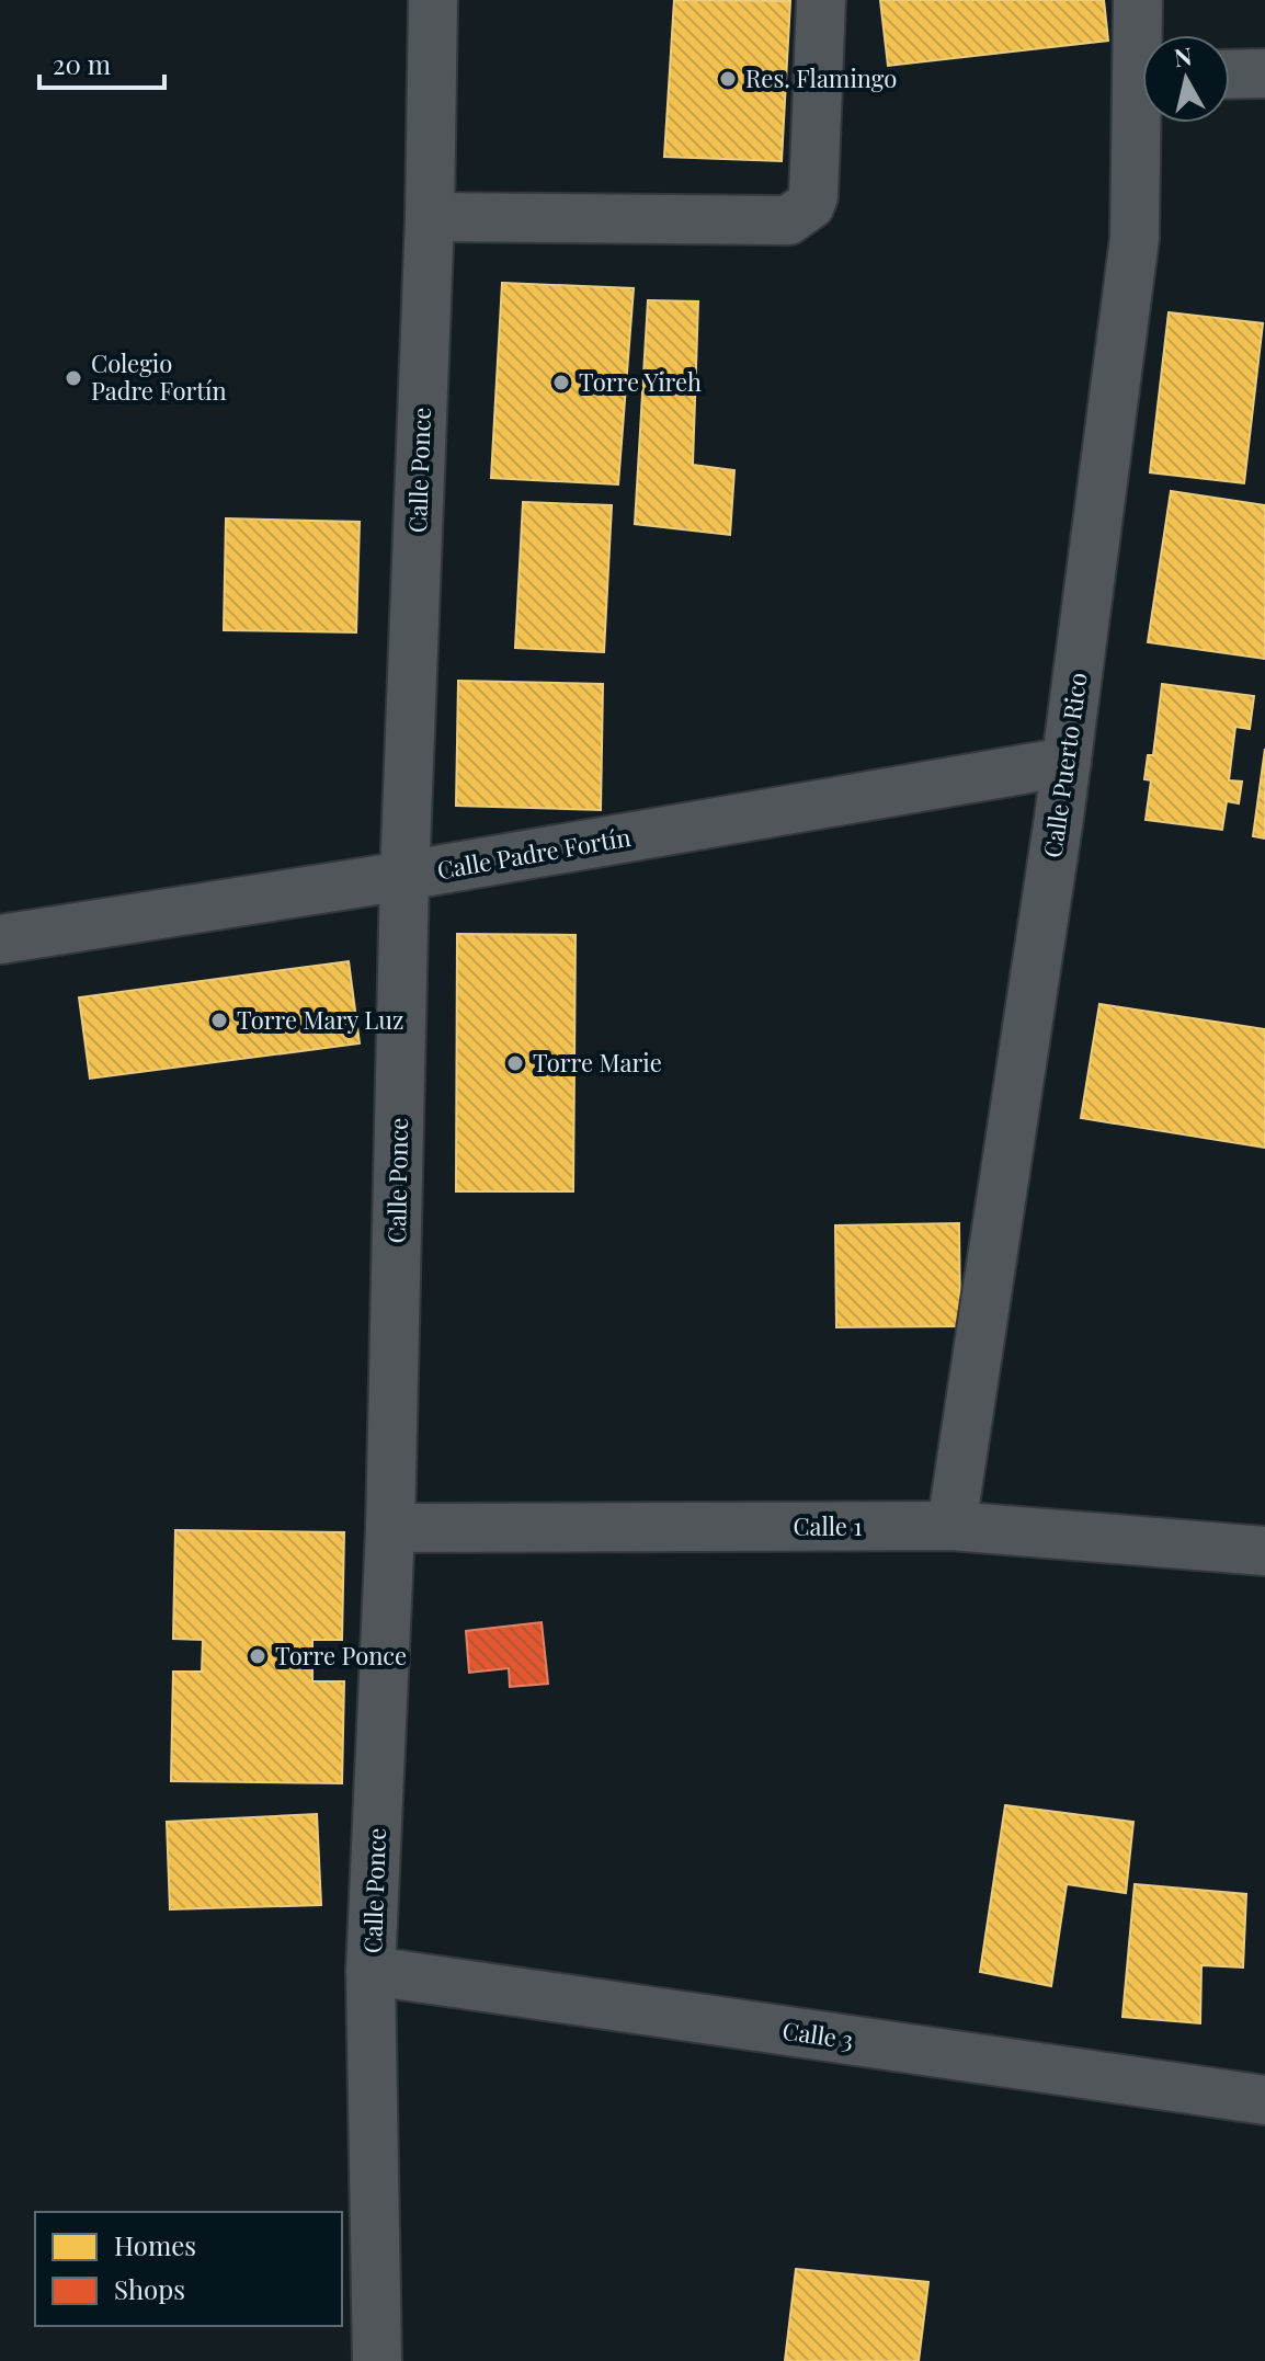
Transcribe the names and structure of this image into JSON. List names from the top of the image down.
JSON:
{
  "streets": {
    "street": [
      "Calle Ponce",
      "Calle Puerto Rico",
      "Calle Padre Fortín",
      "Calle 1",
      "Calle 3"
    ]
  },
  "crossings": [
    ["Calle Ponce", "Calle Padre Fortín"],
    ["Calle Ponce", "Calle 1"],
    ["Calle Ponce", "Calle 3"],
    ["Calle Puerto Rico", "Calle Padre Fortín"],
    ["Calle Puerto Rico", "Calle 1"]
  ],
  "places": [
    "Res. Flamingo",
    "Colegio Padre Fortín",
    "Torre Yireh",
    "Torre Mary Luz",
    "Torre Marie",
    "Torre Ponce"
  ],
  "legend": ["Homes", "Shops"],
  "scale_bar": "20 m",
  "north": "top"
}
